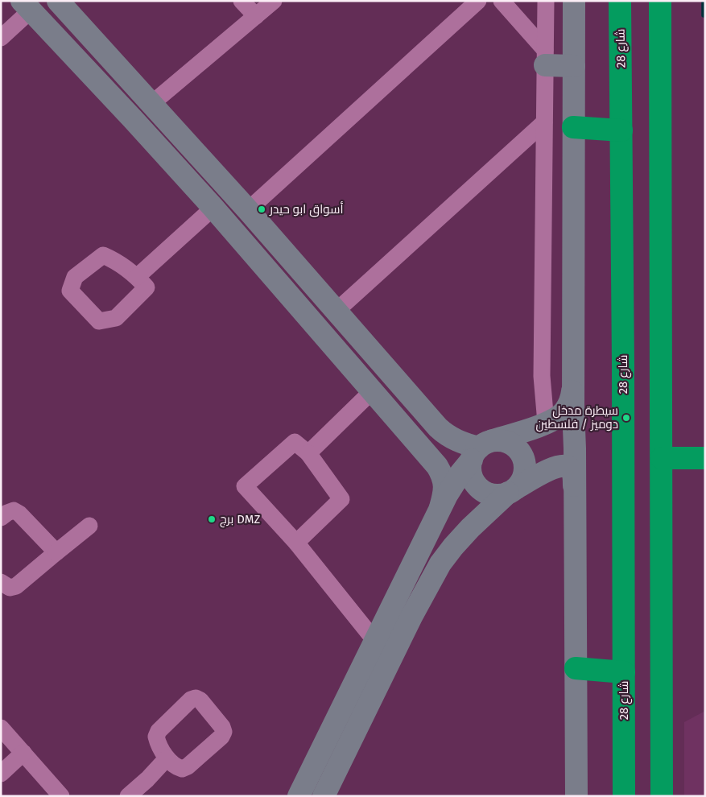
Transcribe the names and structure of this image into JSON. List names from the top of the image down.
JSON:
{
  "streets": {
    "highway": ["شارع 28"]
  },
  "places": ["أسواق ابو حيدر", "سيطرة مدخل دوميز / فلسطين", "برج DMZ"]
}
